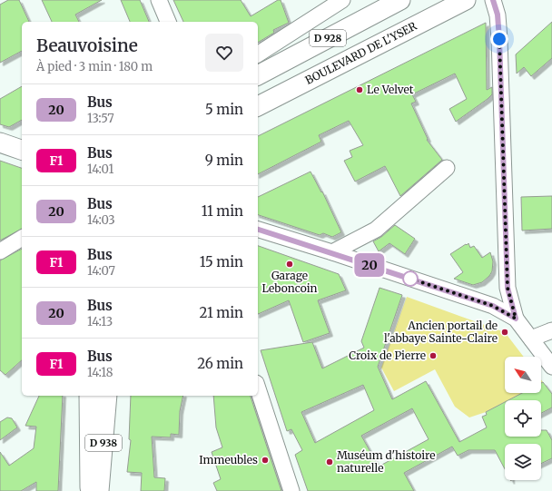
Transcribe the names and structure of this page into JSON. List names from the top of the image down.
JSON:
{
  "streets": {
    "main road": ["D 928", "BOULEVARD DE L'YSER", "D 938"]
  },
  "places": [
    "Le Velvet",
    "Garage Leboncoin",
    "Ancien portail de l'abbaye Sainte-Claire",
    "Croix de Pierre",
    "Immeubles",
    "Muséum d'histoire naturelle"
  ],
  "lines": ["bus line 20"],
  "north": "top left",
  "page": {
    "on_map": "20",
    "heading": ["Beauvoisine", "À pied · 3 min · 180 m"],
    "list": [
      {
        "mark": "20",
        "name": "Bus",
        "note": "13:57",
        "value": "5 min"
      },
      {
        "mark": "F1",
        "name": "Bus",
        "note": "14:01",
        "value": "9 min"
      },
      {
        "mark": "20",
        "name": "Bus",
        "note": "14:03",
        "value": "11 min"
      },
      {
        "mark": "F1",
        "name": "Bus",
        "note": "14:07",
        "value": "15 min"
      },
      {
        "mark": "20",
        "name": "Bus",
        "note": "14:13",
        "value": "21 min"
      },
      {
        "mark": "F1",
        "name": "Bus",
        "note": "14:18",
        "value": "26 min"
      }
    ]
  }
}
